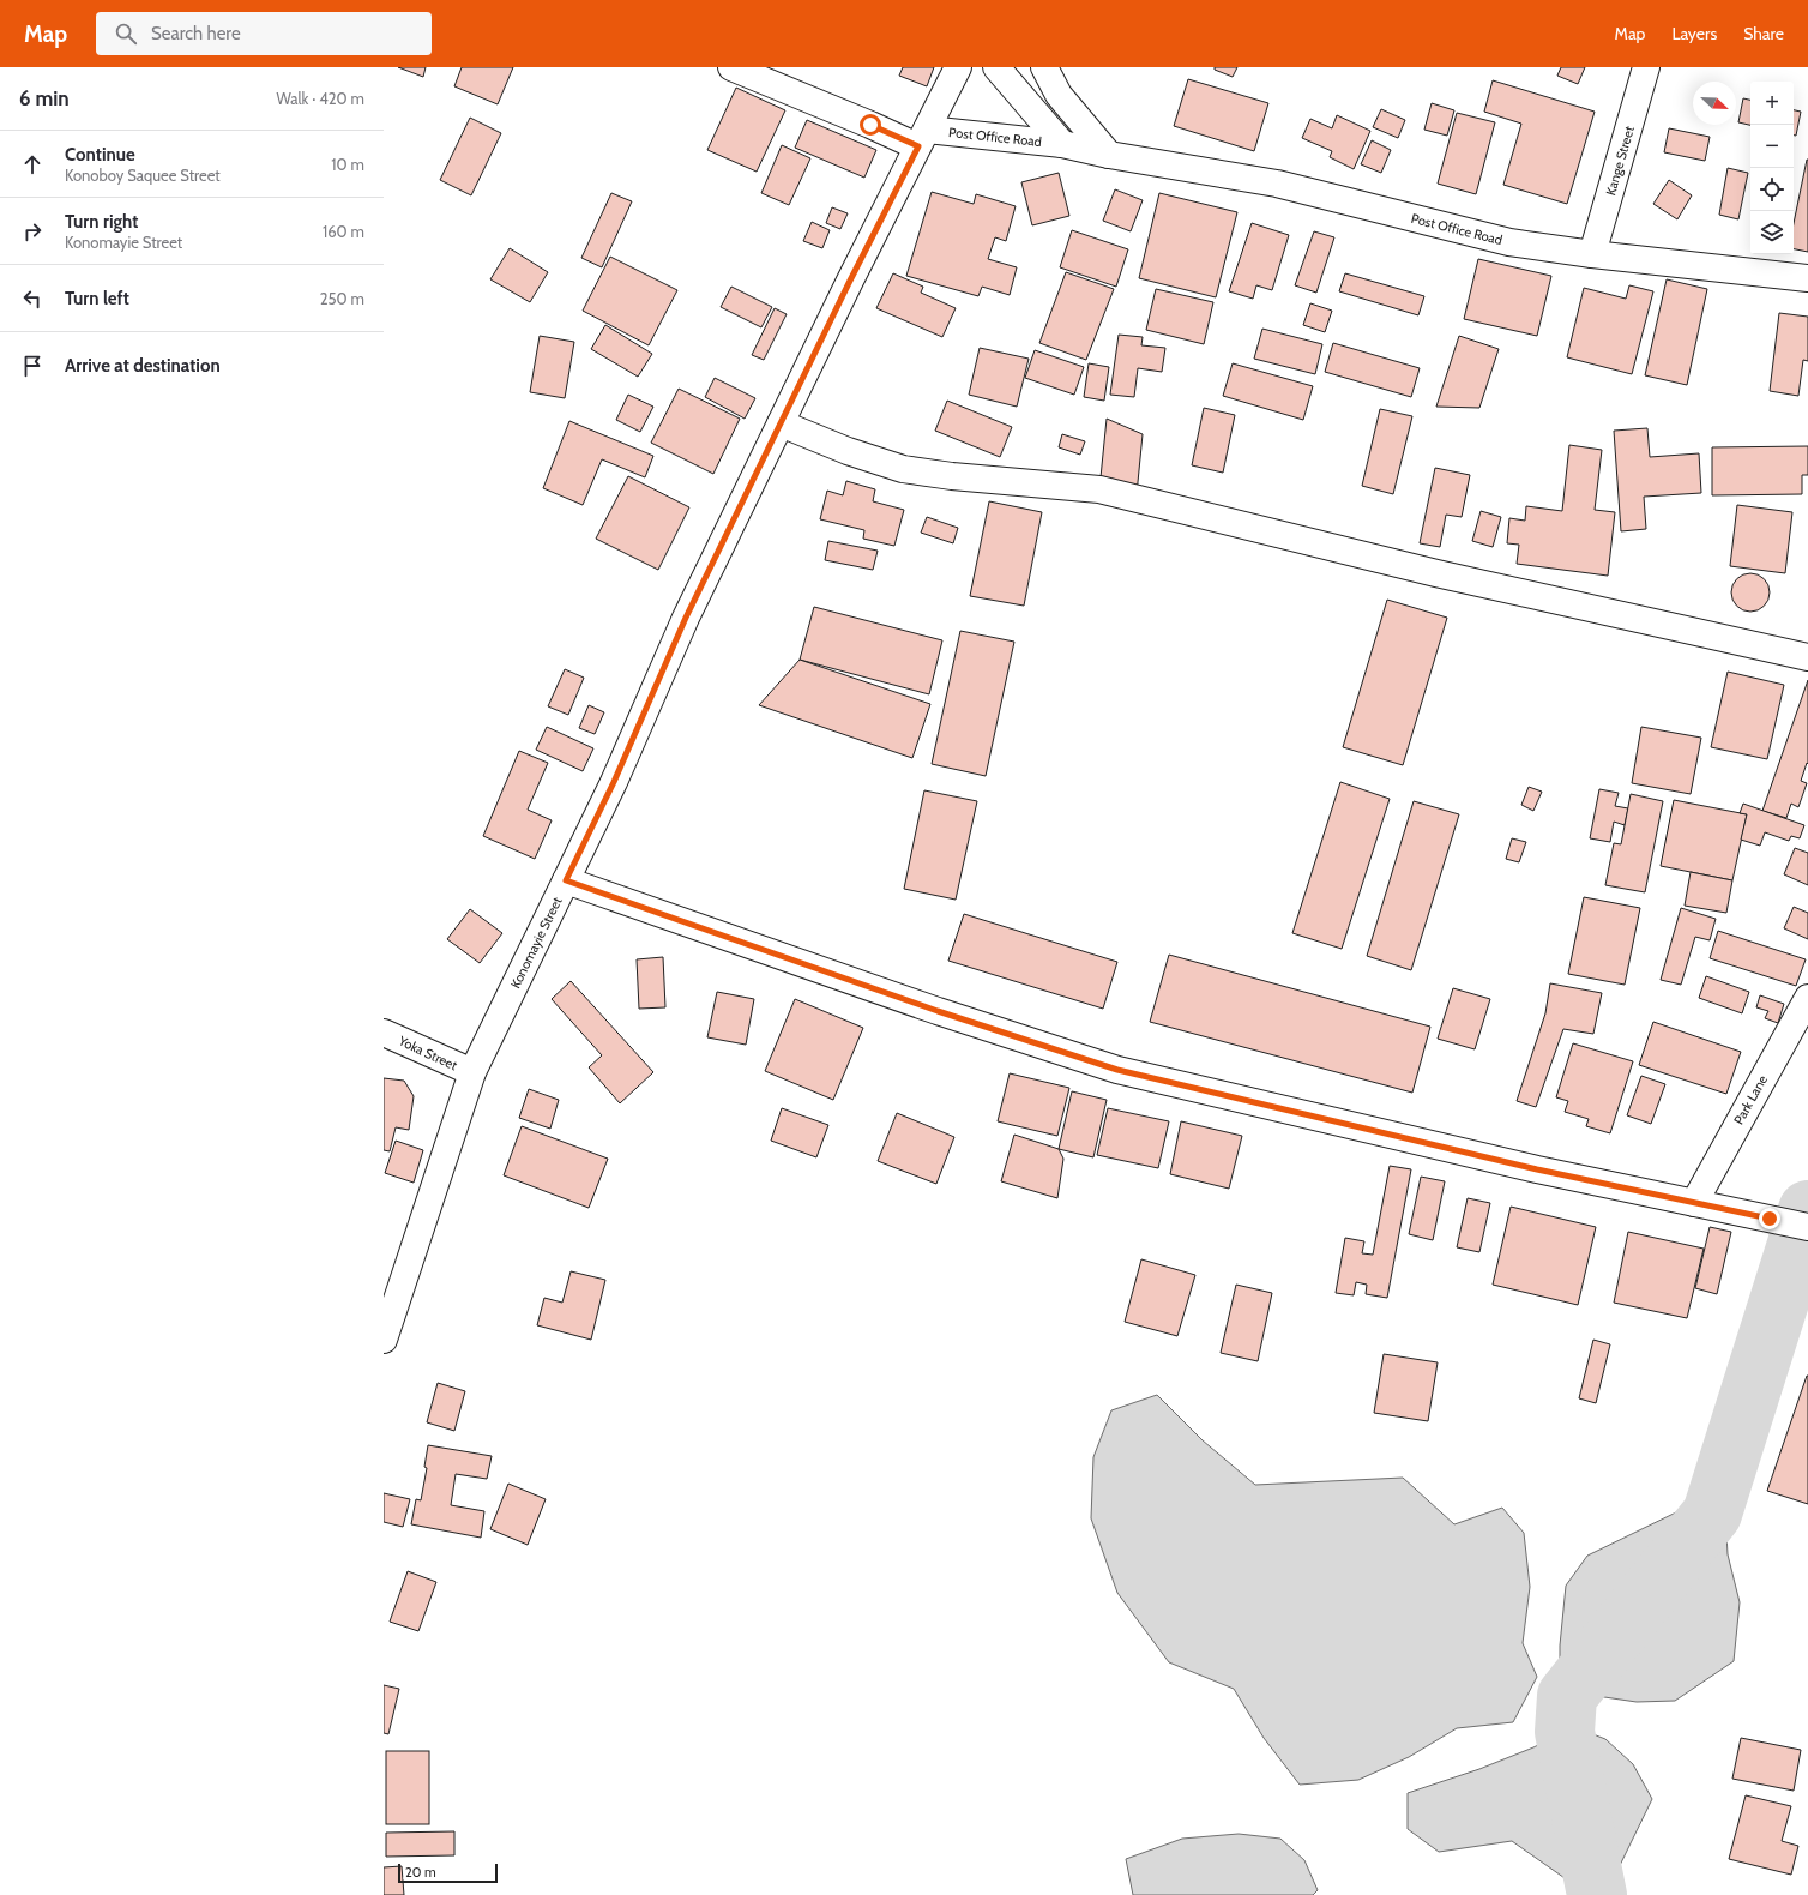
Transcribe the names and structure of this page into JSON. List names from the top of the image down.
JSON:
{
  "streets": {
    "street": [
      "Post Office Road",
      "Kange Street",
      "Konomayie Street",
      "Yoka Street",
      "Park Lane"
    ]
  },
  "crossings": [
    ["Post Office Road", "Kange Street"],
    ["Post Office Road", "Konomayie Street"],
    ["Konomayie Street", "Yoka Street"]
  ],
  "scale_bar": "20 m",
  "north": "bottom right",
  "page": {
    "header": "Map",
    "search": "Search here",
    "nav": ["Map", "Layers", "Share"],
    "heading": ["6 min", "Walk · 420 m"],
    "map_buttons": ["+", "−"],
    "list": [
      ["Continue", "Konoboy Saquee Street", "10 m"],
      ["Turn right", "Konomayie Street", "160 m"],
      ["Turn left", "250 m"],
      "Arrive at destination"
    ],
    "scale": "20 m"
  }
}
